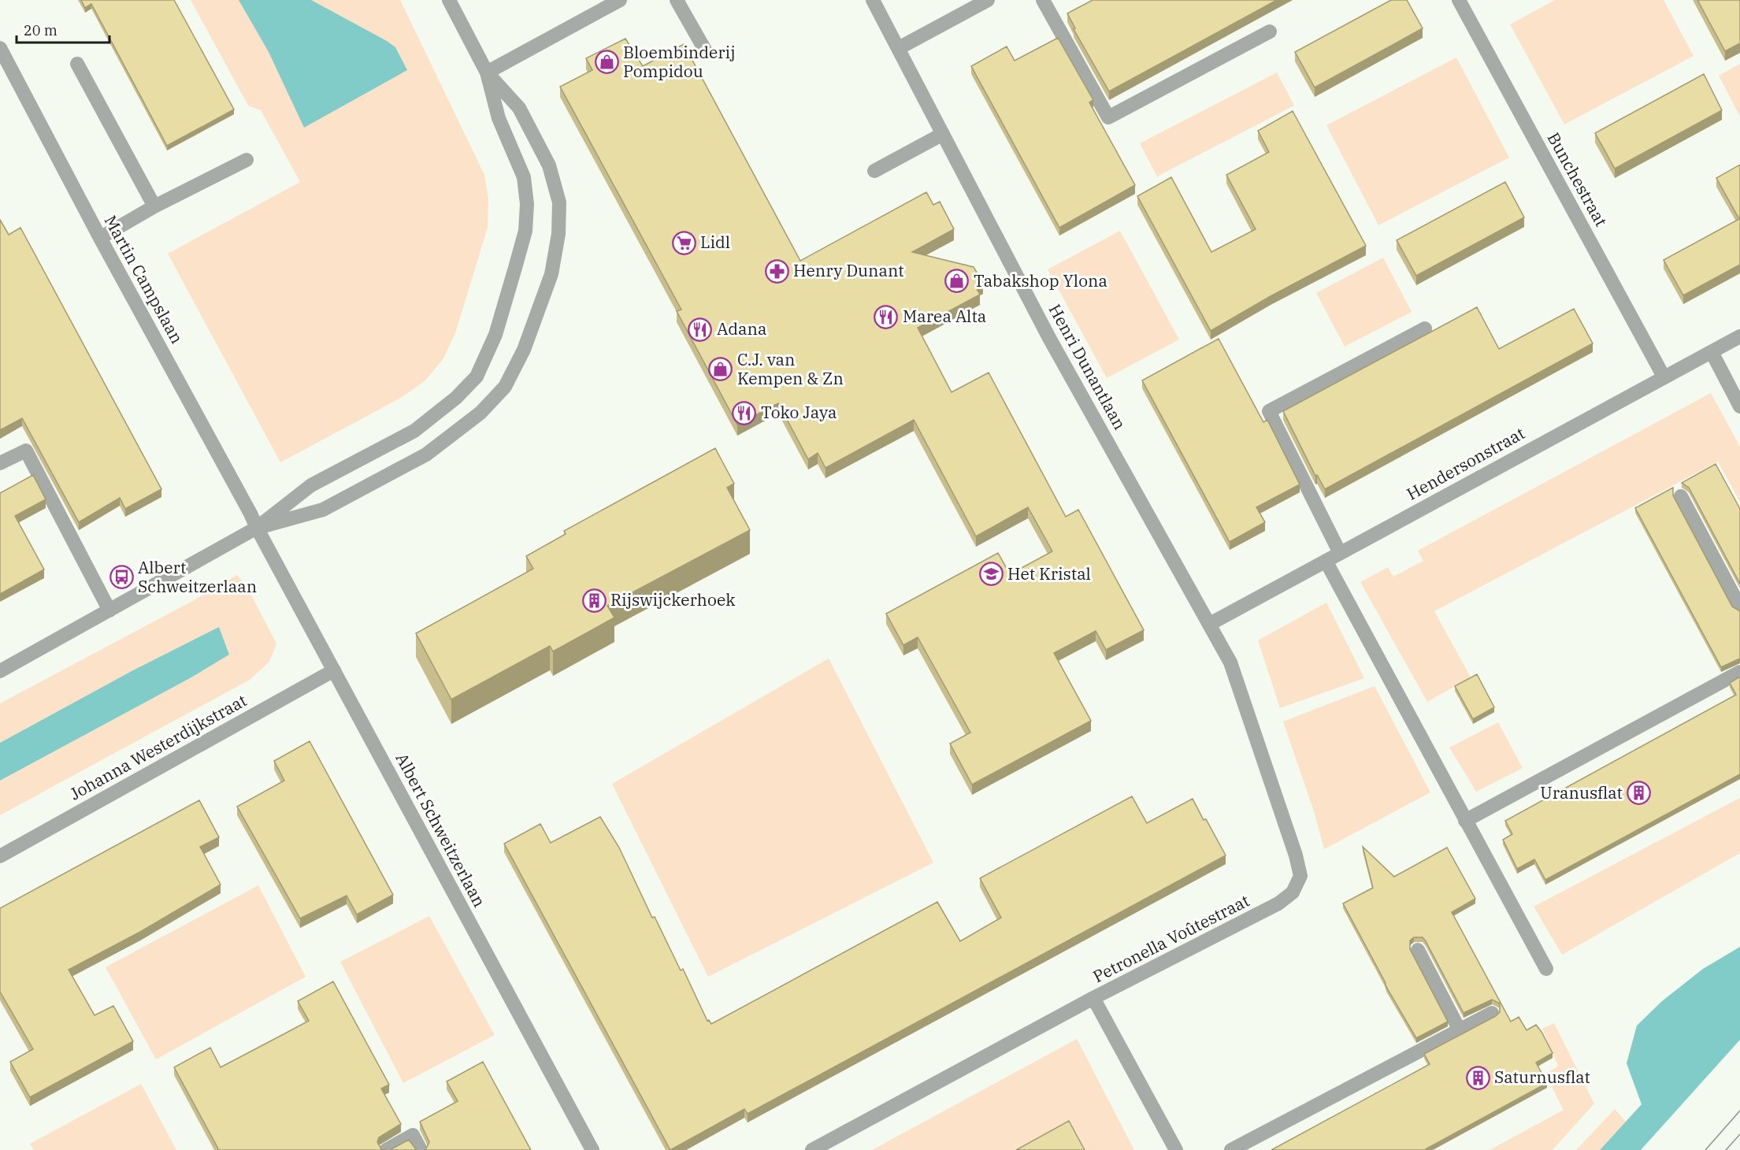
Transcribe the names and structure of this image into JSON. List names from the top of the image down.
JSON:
{
  "streets": {
    "street": [
      "Bunchestraat",
      "Martin Campslaan",
      "Henri Dunantlaan",
      "Hendersonstraat",
      "Johanna Westerdijkstraat",
      "Albert Schweitzerlaan",
      "Petronella Voûtestraat"
    ]
  },
  "crossings": [
    ["Bunchestraat", "Hendersonstraat"],
    ["Martin Campslaan", "Albert Schweitzerlaan"],
    ["Henri Dunantlaan", "Hendersonstraat"],
    ["Henri Dunantlaan", "Petronella Voûtestraat"],
    ["Hendersonstraat", "Petronella Voûtestraat"],
    ["Johanna Westerdijkstraat", "Albert Schweitzerlaan"]
  ],
  "places": {
    "shop": ["Bloembinderij Pompidou", "Tabakshop Ylona", "C.J. van Kempen & Zn"],
    "supermarket": ["Lidl"],
    "pharmacy": ["Henry Dunant"],
    "restaurant": ["Marea Alta", "Adana", "Toko Jaya"],
    "school or university": ["Het Kristal"],
    "bus stop": ["Albert Schweitzerlaan"],
    "building": ["Rijswijckerhoek", "Uranusflat", "Saturnusflat"]
  },
  "scale_bar": "20 m"
}
